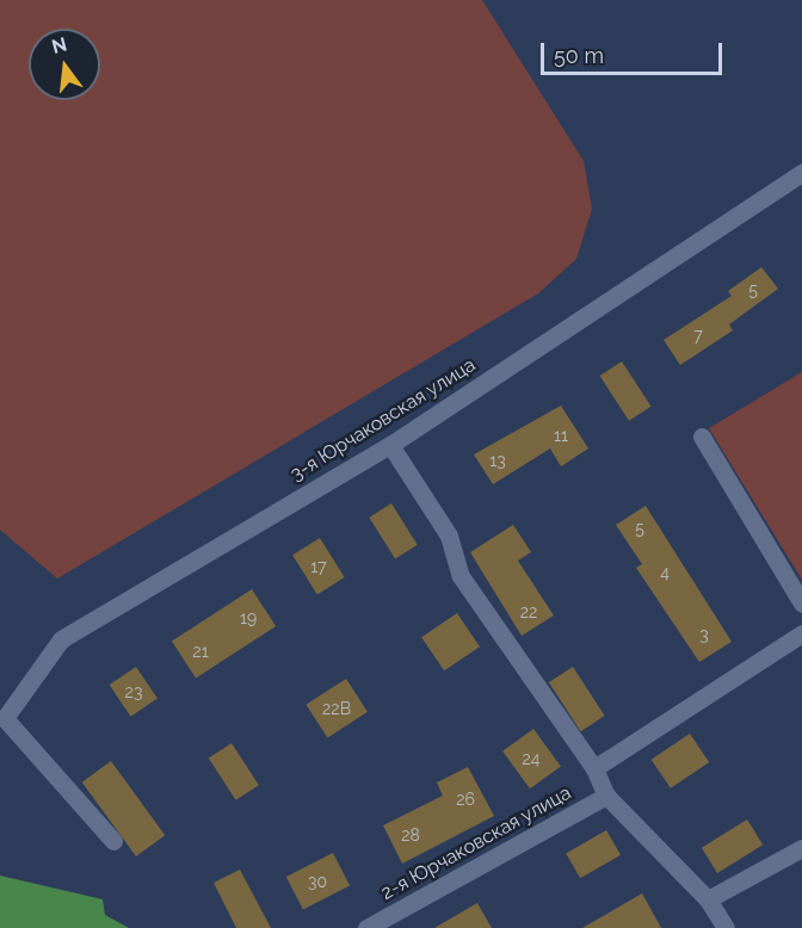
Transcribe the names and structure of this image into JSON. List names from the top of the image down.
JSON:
{
  "streets": {
    "street": ["3-я Юрчаковская улица", "2-я Юрчаковская улица"]
  },
  "house_numbers": [
    "5",
    "7",
    "11",
    "13",
    "5",
    "17",
    "4",
    "22",
    "19",
    "3",
    "21",
    "23",
    "22В",
    "24",
    "26",
    "28",
    "30"
  ],
  "scale_bar": "50 m",
  "north": "top"
}
